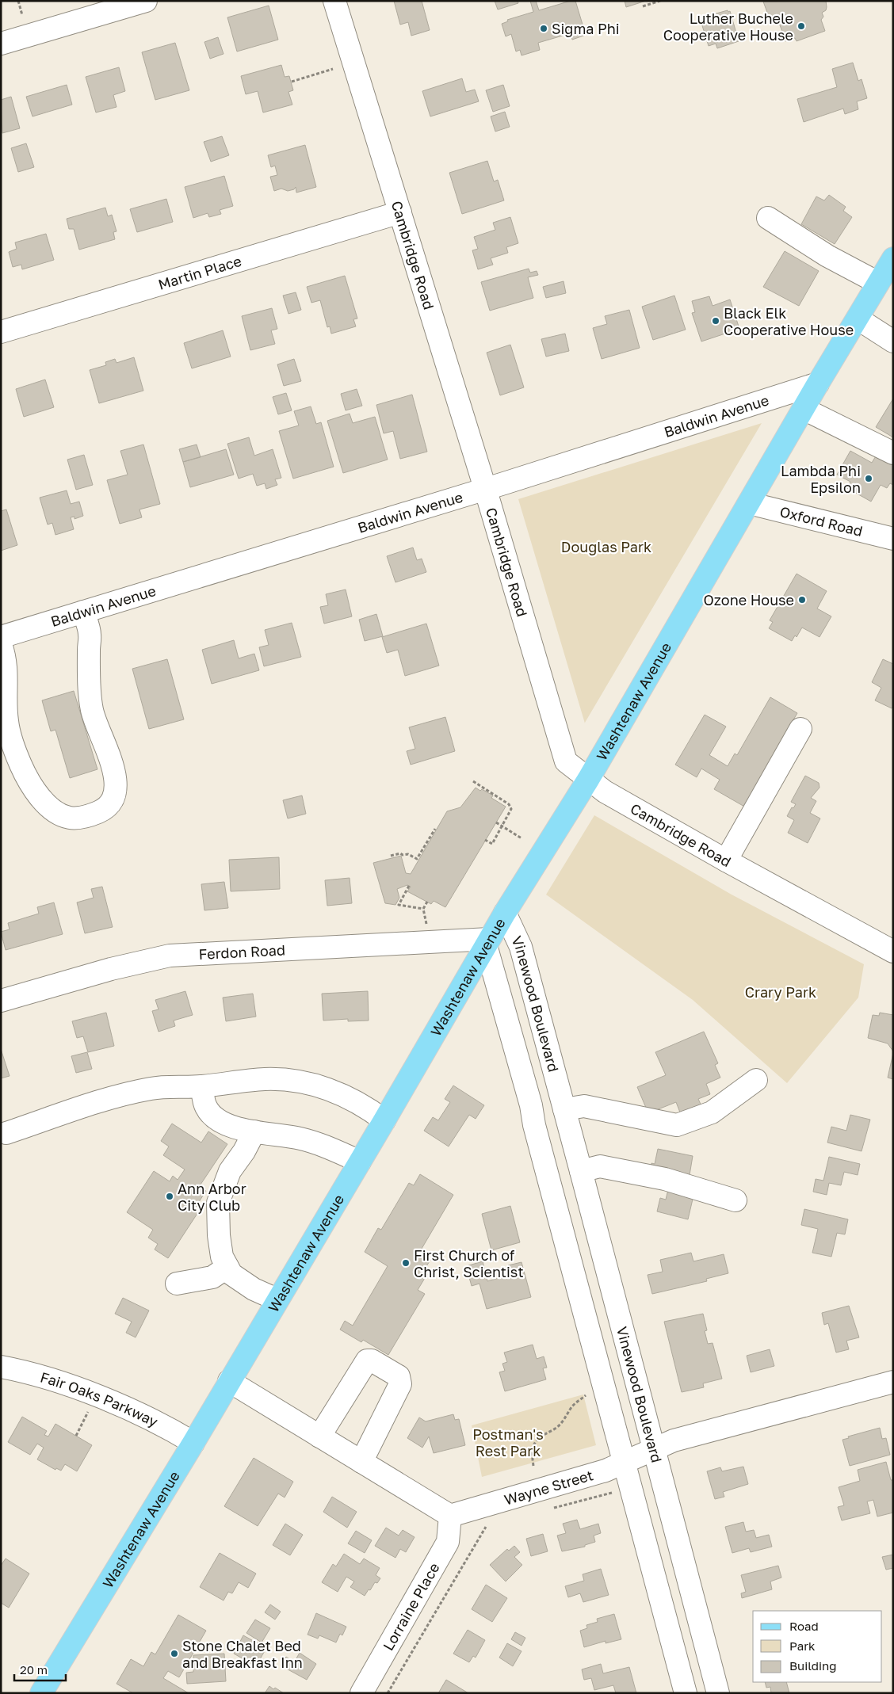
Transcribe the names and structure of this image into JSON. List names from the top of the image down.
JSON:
{
  "streets": {
    "main road": ["Washtenaw Avenue"],
    "street": [
      "Cambridge Road",
      "Martin Place",
      "Baldwin Avenue",
      "Oxford Road",
      "Ferdon Road",
      "Vinewood Boulevard",
      "Fair Oaks Parkway",
      "Wayne Street",
      "Lorraine Place"
    ]
  },
  "crossings": [
    ["Cambridge Road", "Martin Place"],
    ["Cambridge Road", "Baldwin Avenue"],
    ["Cambridge Road", "Washtenaw Avenue"],
    ["Baldwin Avenue", "Washtenaw Avenue"],
    ["Oxford Road", "Washtenaw Avenue"],
    ["Washtenaw Avenue", "Ferdon Road"],
    ["Washtenaw Avenue", "Vinewood Boulevard"],
    ["Washtenaw Avenue", "Fair Oaks Parkway"],
    ["Vinewood Boulevard", "Wayne Street"],
    ["Wayne Street", "Lorraine Place"]
  ],
  "parks": ["Douglas Park", "Crary Park", "Postman's Rest Park"],
  "places": [
    "Luther Buchele Cooperative House",
    "Sigma Phi",
    "Black Elk Cooperative House",
    "Lambda Phi Epsilon",
    "Ozone House",
    "Ann Arbor City Club",
    "First Church of Christ, Scientist",
    "Stone Chalet Bed and Breakfast Inn"
  ],
  "legend": ["Road", "Park", "Building"],
  "scale_bar": "20 m"
}
